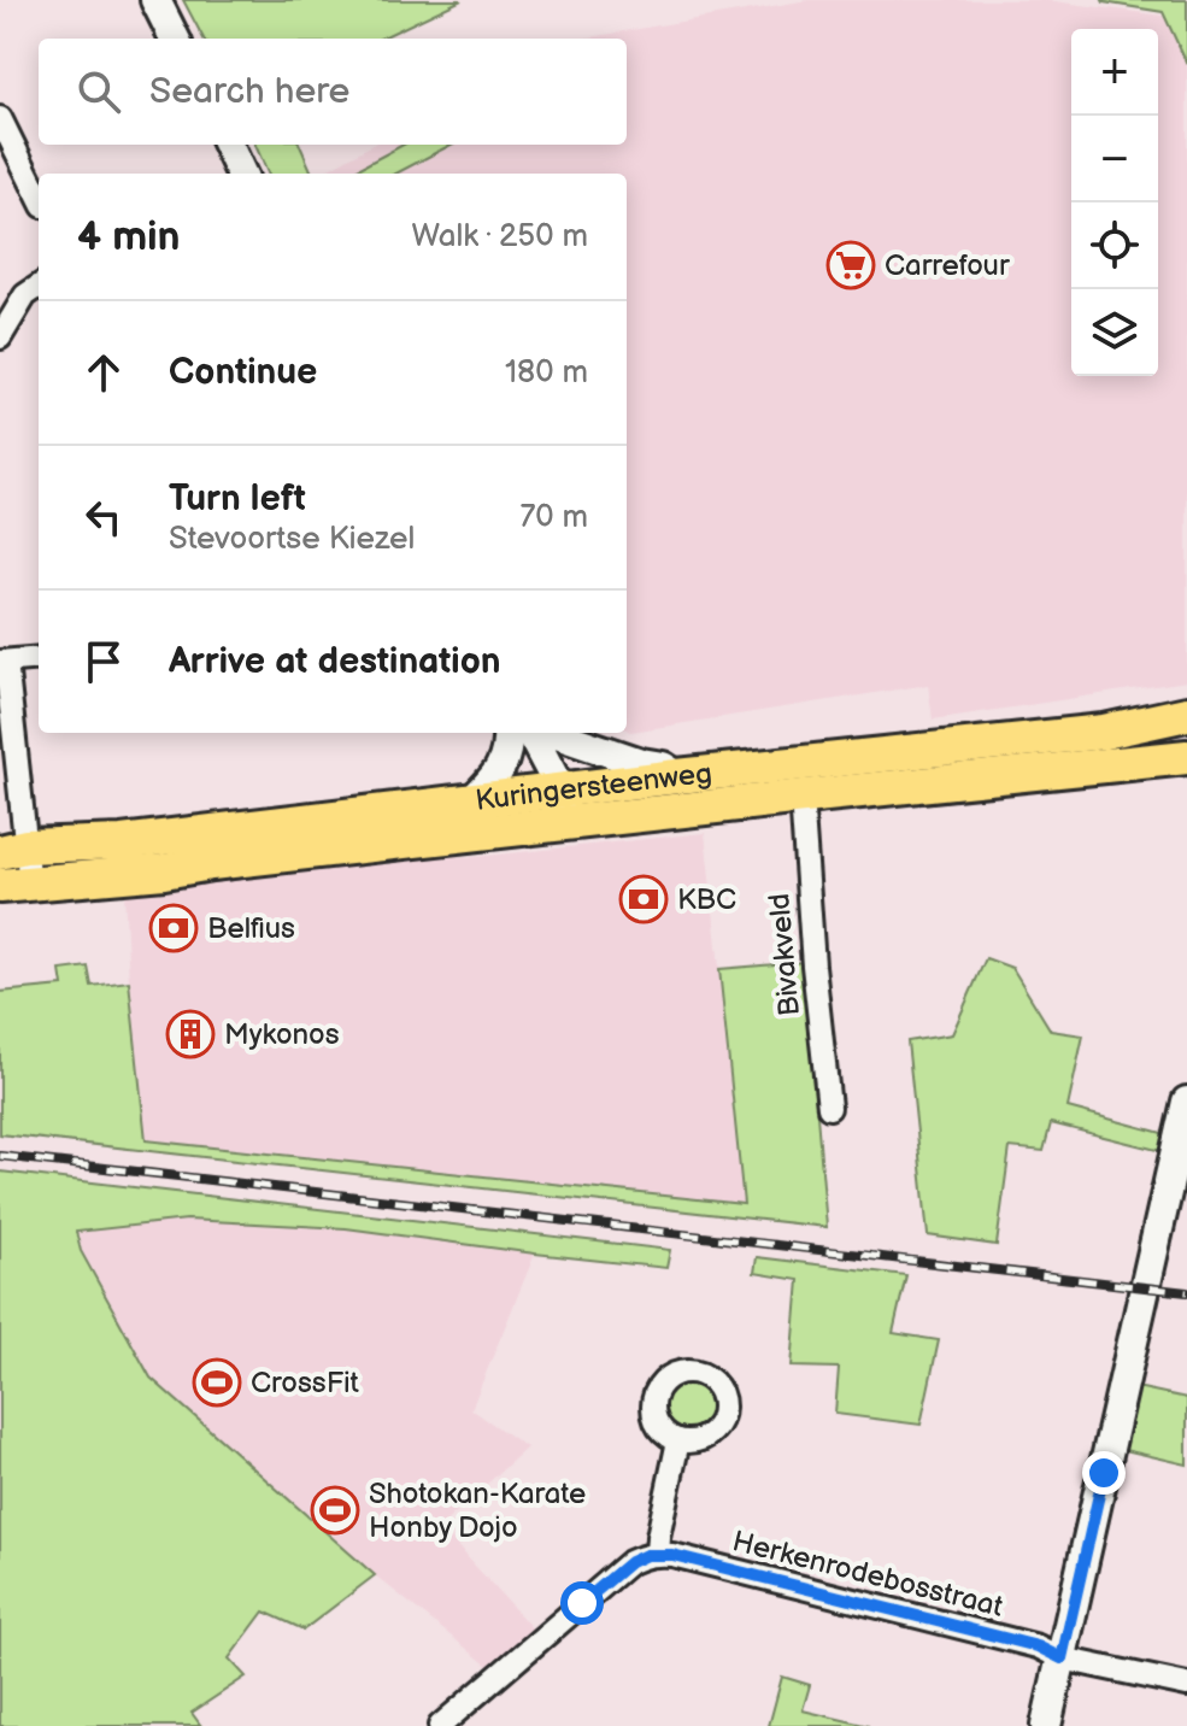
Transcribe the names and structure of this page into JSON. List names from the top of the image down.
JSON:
{
  "streets": {
    "main road": ["Kuringersteenweg"],
    "street": ["Bivakveld", "Herkenrodebosstraat"]
  },
  "crossings": [
    ["Kuringersteenweg", "Bivakveld"]
  ],
  "places": {
    "supermarket": ["Carrefour"],
    "bank": ["KBC", "Belfius"],
    "building": ["Mykonos"],
    "sports": ["CrossFit", "Shotokan-Karate Honby Dojo"]
  },
  "page": {
    "map_buttons": ["+", "−"],
    "search": "Search here",
    "heading": ["4 min", "Walk · 250 m"],
    "list": [
      ["Continue", "180 m"],
      ["Turn left", "Stevoortse Kiezel", "70 m"],
      "Arrive at destination"
    ]
  }
}
